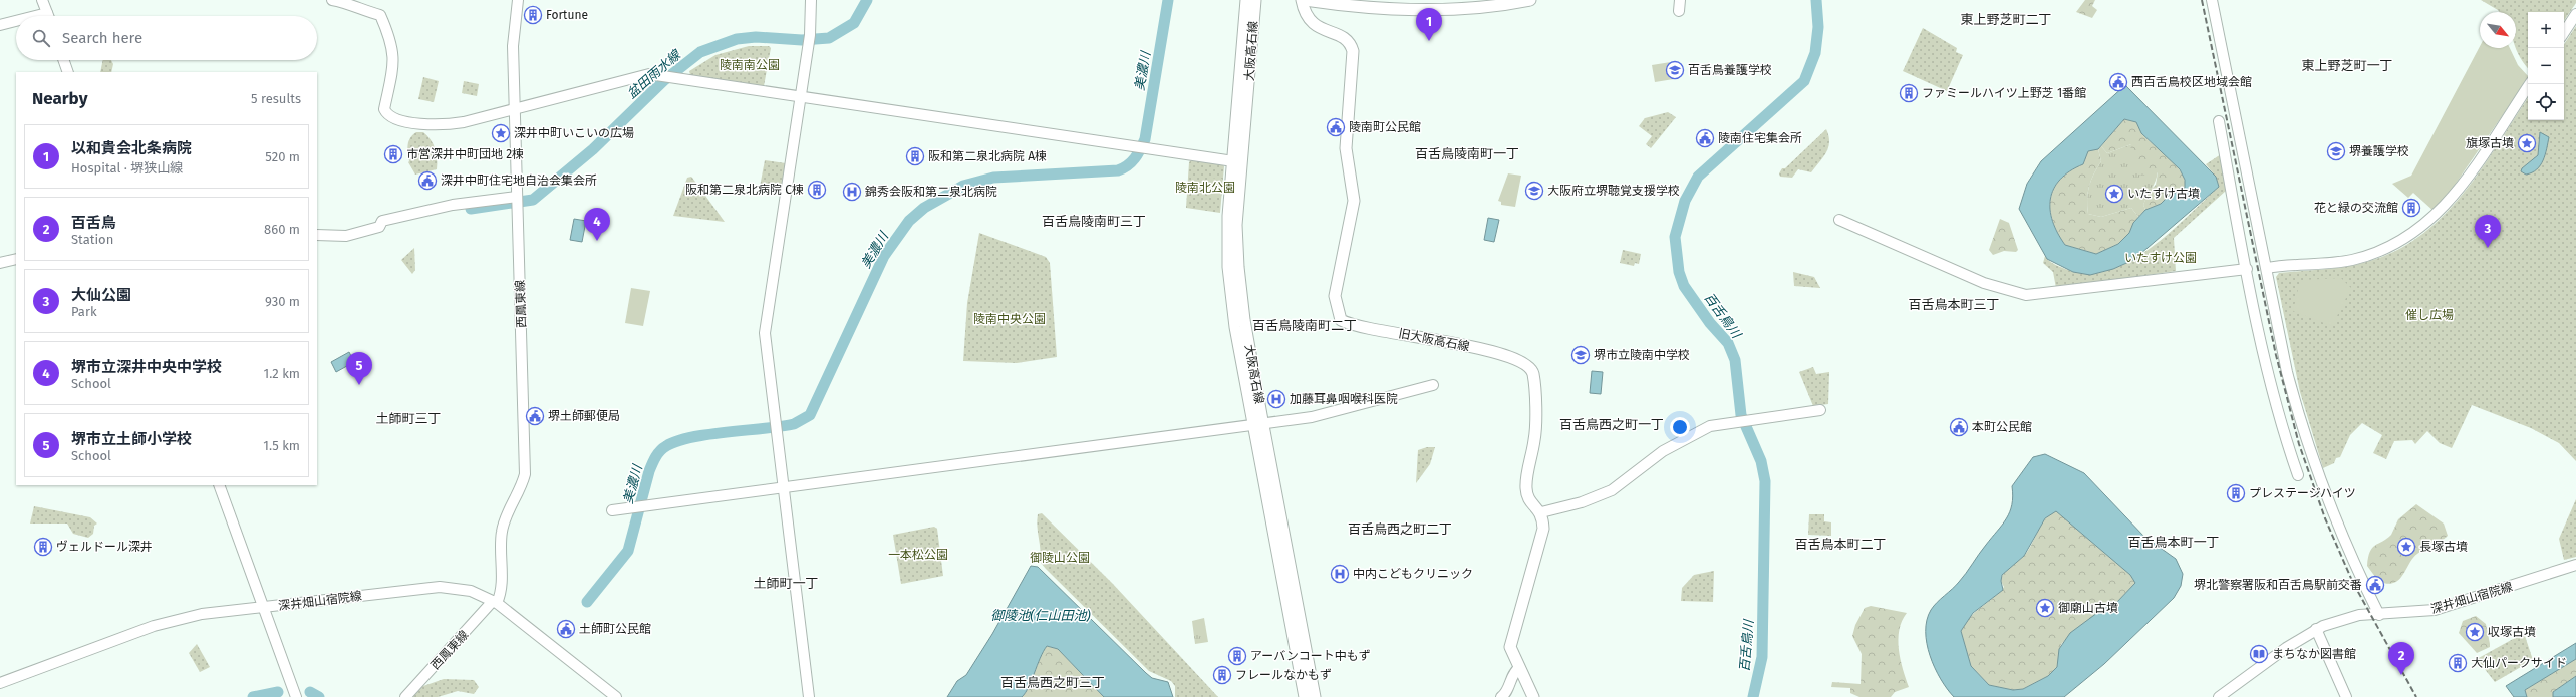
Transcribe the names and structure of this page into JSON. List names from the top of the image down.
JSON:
{
  "streets": {
    "main road": ["大阪高石線", "旧大阪高石線"],
    "street": ["西鳳東線", "深井畑山宿院線"]
  },
  "crossings": [
    ["西鳳東線", "深井畑山宿院線"]
  ],
  "districts": [
    "東上野芝町二丁",
    "東上野芝町一丁",
    "百舌鳥陵南町一丁",
    "百舌鳥陵南町三丁",
    "百舌鳥本町三丁",
    "百舌鳥陵南町二丁",
    "土師町三丁",
    "百舌鳥西之町一丁",
    "百舌鳥西之町二丁",
    "百舌鳥本町一丁",
    "百舌鳥本町二丁",
    "土師町一丁",
    "百舌鳥西之町三丁"
  ],
  "water": [
    "美濃川",
    "盆田雨水線",
    "百舌鳥川",
    "御陵池(仁山田池)"
  ],
  "parks": [
    "陵南南公園",
    "陵南北公園",
    "いたすけ公園",
    "催し広場",
    "陵南中央公園",
    "一本松公園",
    "御陵山公園"
  ],
  "places": {
    "building": [
      "Fortune",
      "ファミールハイツ上野芝 1番館",
      "市営深井中町団地 2棟",
      "阪和第二泉北病院 A棟",
      "阪和第二泉北病院 C棟",
      "花と緑の交流館",
      "プレステージハイツ",
      "ヴェルドール深井",
      "アーバンコート中もず",
      "大仙パークサイド",
      "フレールなかもず"
    ],
    "school or university": [
      "百舌鳥養護学校",
      "堺養護学校",
      "大阪府立堺聴覚支援学校",
      "堺市立陵南中学校"
    ],
    "public building": [
      "西百舌鳥校区地域会館",
      "陵南町公民館",
      "陵南住宅集会所",
      "深井中町住宅地自治会集会所",
      "堺土師郵便局",
      "本町公民館",
      "堺北警察署阪和百舌鳥駅前交番",
      "土師町公民館"
    ],
    "place": [
      "深井中町いこいの広場",
      "旗塚古墳",
      "いたすけ古墳",
      "長塚古墳",
      "御廟山古墳",
      "収塚古墳"
    ],
    "hospital": ["錦秀会阪和第二泉北病院", "加藤耳鼻咽喉科医院", "中内こどもクリニック"],
    "library": ["まちなか図書館"]
  },
  "north": "bottom right",
  "page": {
    "pins": [
      "1",
      "4",
      "3",
      "5",
      "2"
    ],
    "map_buttons": ["+", "−"],
    "search": "Search here",
    "heading": ["Nearby", "5 results"],
    "list": [
      {
        "mark": "1",
        "name": "以和貴会北条病院",
        "note": "Hospital · 堺狭山線",
        "value": "520 m"
      },
      {
        "mark": "2",
        "name": "百舌鳥",
        "note": "Station",
        "value": "860 m"
      },
      {
        "mark": "3",
        "name": "大仙公園",
        "note": "Park",
        "value": "930 m"
      },
      {
        "mark": "4",
        "name": "堺市立深井中央中学校",
        "note": "School",
        "value": "1.2 km"
      },
      {
        "mark": "5",
        "name": "堺市立土師小学校",
        "note": "School",
        "value": "1.5 km"
      }
    ]
  }
}
